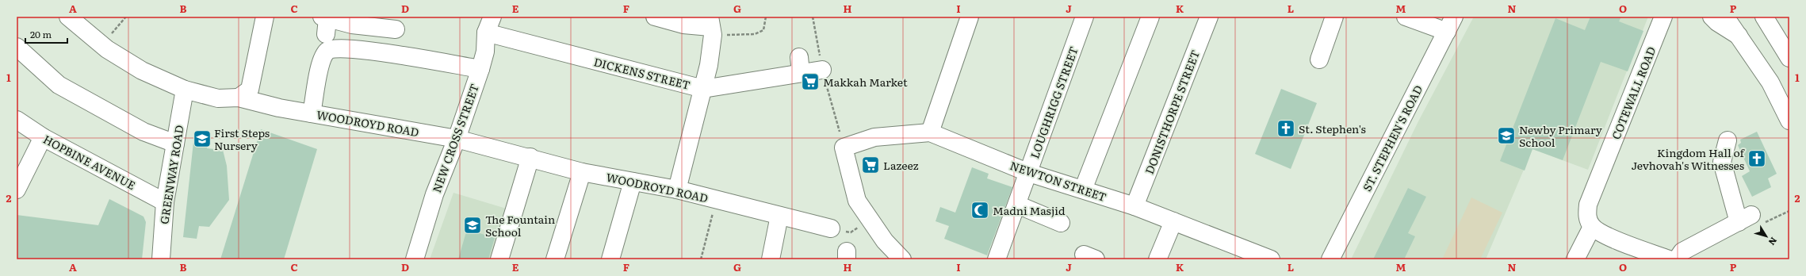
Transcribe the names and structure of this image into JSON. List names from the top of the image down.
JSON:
{
  "streets": {
    "street": [
      "DICKENS STREET",
      "COTEWALL ROAD",
      "LOUGHRIGG STREET",
      "DONISTHORPE STREET",
      "WOODROYD ROAD",
      "NEW CROSS STREET",
      "ST. STEPHEN'S ROAD",
      "HOPBINE AVENUE",
      "GREENWAY ROAD",
      "NEWTON STREET"
    ]
  },
  "crossings": [
    ["DICKENS STREET", "NEW CROSS STREET"],
    ["LOUGHRIGG STREET", "NEWTON STREET"],
    ["DONISTHORPE STREET", "NEWTON STREET"],
    ["WOODROYD ROAD", "NEW CROSS STREET"],
    ["HOPBINE AVENUE", "GREENWAY ROAD"]
  ],
  "places": {
    "supermarket": ["Makkah Market", "Lazeez"],
    "church": ["St. Stephen's", "Kingdom Hall of Jevhovah's Witnesses"],
    "school or university": ["Newby Primary School", "First Steps Nursery", "The Fountain School"],
    "mosque": ["Madni Masjid"]
  },
  "scale_bar": "20 m",
  "north": "bottom right",
  "grid": {
    "columns": [
      "A",
      "B",
      "C",
      "D",
      "E",
      "F",
      "G",
      "H",
      "I",
      "J",
      "K",
      "L",
      "M",
      "N",
      "O",
      "P"
    ],
    "rows": ["1", "2"]
  }
}
